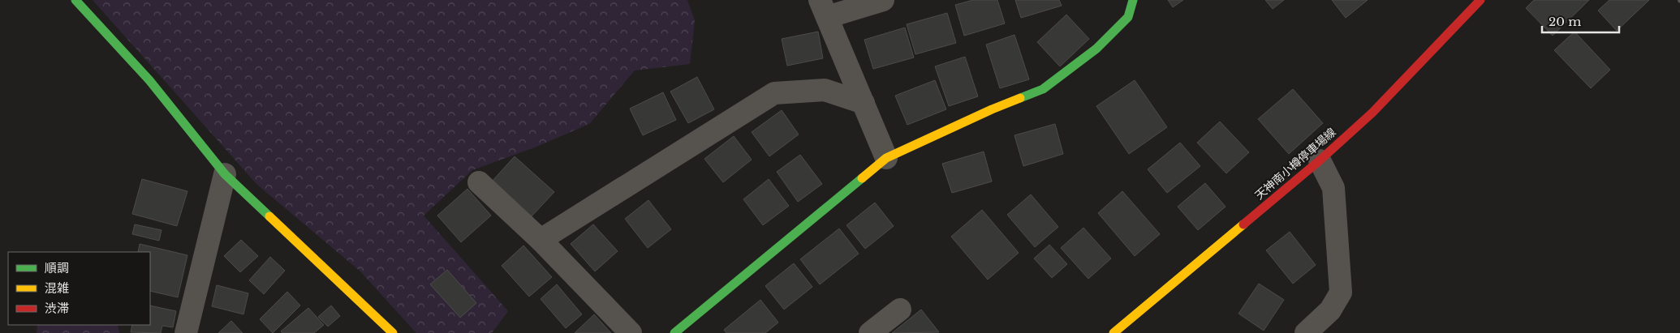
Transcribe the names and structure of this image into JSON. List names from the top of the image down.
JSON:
{
  "streets": {
    "street": ["天神南小樽停車場線"]
  },
  "legend": ["順調", "混雑", "渋滞"],
  "scale_bar": "20 m"
}
